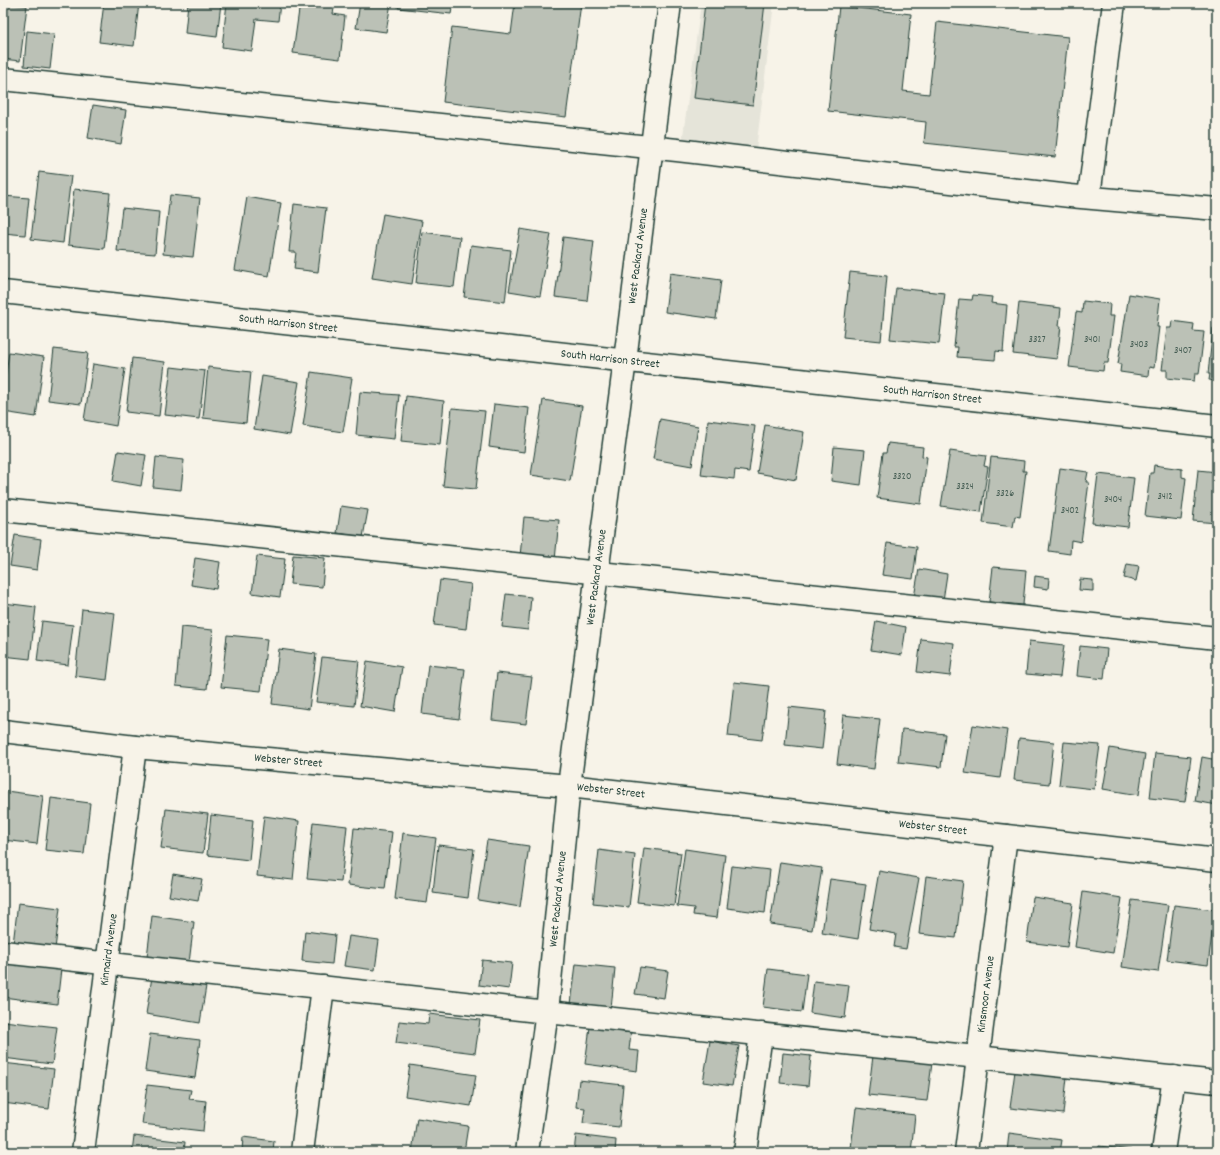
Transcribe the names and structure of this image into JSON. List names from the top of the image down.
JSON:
{
  "streets": {
    "street": [
      "West Packard Avenue",
      "South Harrison Street",
      "Webster Street",
      "Kinnaird Avenue",
      "Kinsmoor Avenue"
    ]
  },
  "crossings": [
    ["West Packard Avenue", "South Harrison Street"],
    ["West Packard Avenue", "Webster Street"],
    ["Webster Street", "Kinnaird Avenue"],
    ["Webster Street", "Kinsmoor Avenue"]
  ],
  "house_numbers": [
    "3327",
    "3401",
    "3403",
    "3407",
    "3320",
    "3324",
    "3326",
    "3412",
    "3404",
    "3402"
  ]
}
